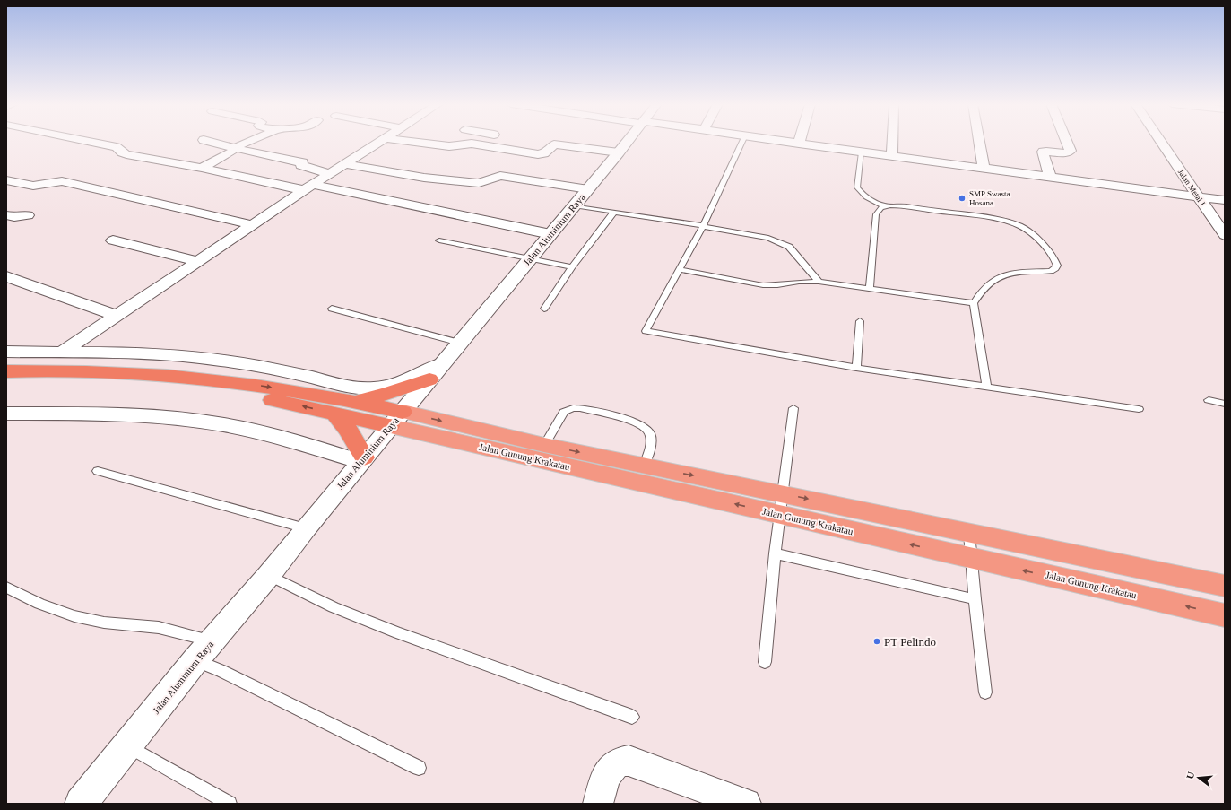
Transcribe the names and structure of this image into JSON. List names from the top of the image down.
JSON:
{
  "streets": {
    "highway": ["Jalan Gunung Krakatau"],
    "street": ["Jalan Metal I", "Jalan Aluminium Raya"]
  },
  "crossings": [
    ["Jalan Aluminium Raya", "Jalan Gunung Krakatau"]
  ],
  "places": ["SMP Swasta Hosana", "PT Pelindo"],
  "north": "left"
}
